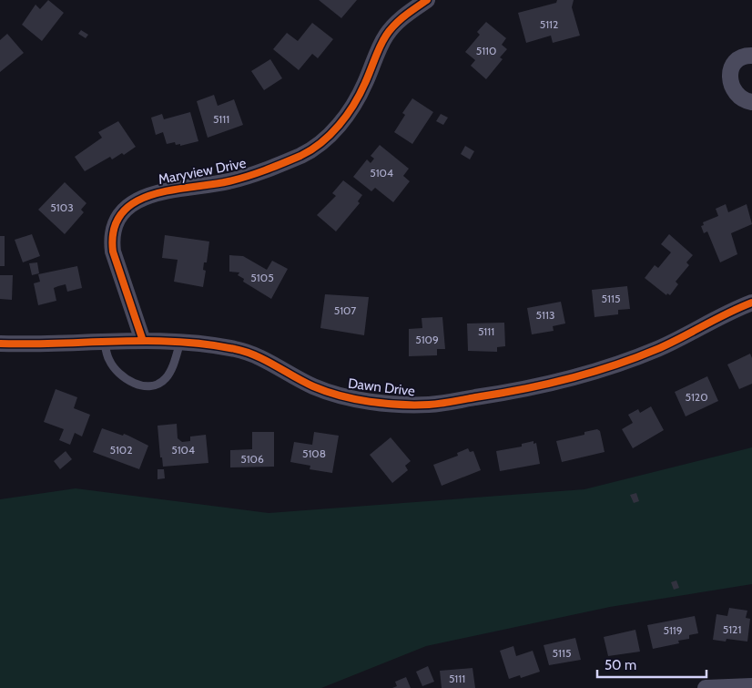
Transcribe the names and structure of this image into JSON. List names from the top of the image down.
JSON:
{
  "streets": {
    "street": ["Maryview Drive", "Dawn Drive"]
  },
  "crossings": [
    ["Maryview Drive", "Dawn Drive"]
  ],
  "house_numbers": [
    "5112",
    "5110",
    "5111",
    "5104",
    "5103",
    "5105",
    "5115",
    "5107",
    "5113",
    "5111",
    "5109",
    "5120",
    "5102",
    "5104",
    "5108",
    "5106",
    "5121",
    "5119",
    "5115",
    "5111"
  ],
  "scale_bar": "50 m"
}
